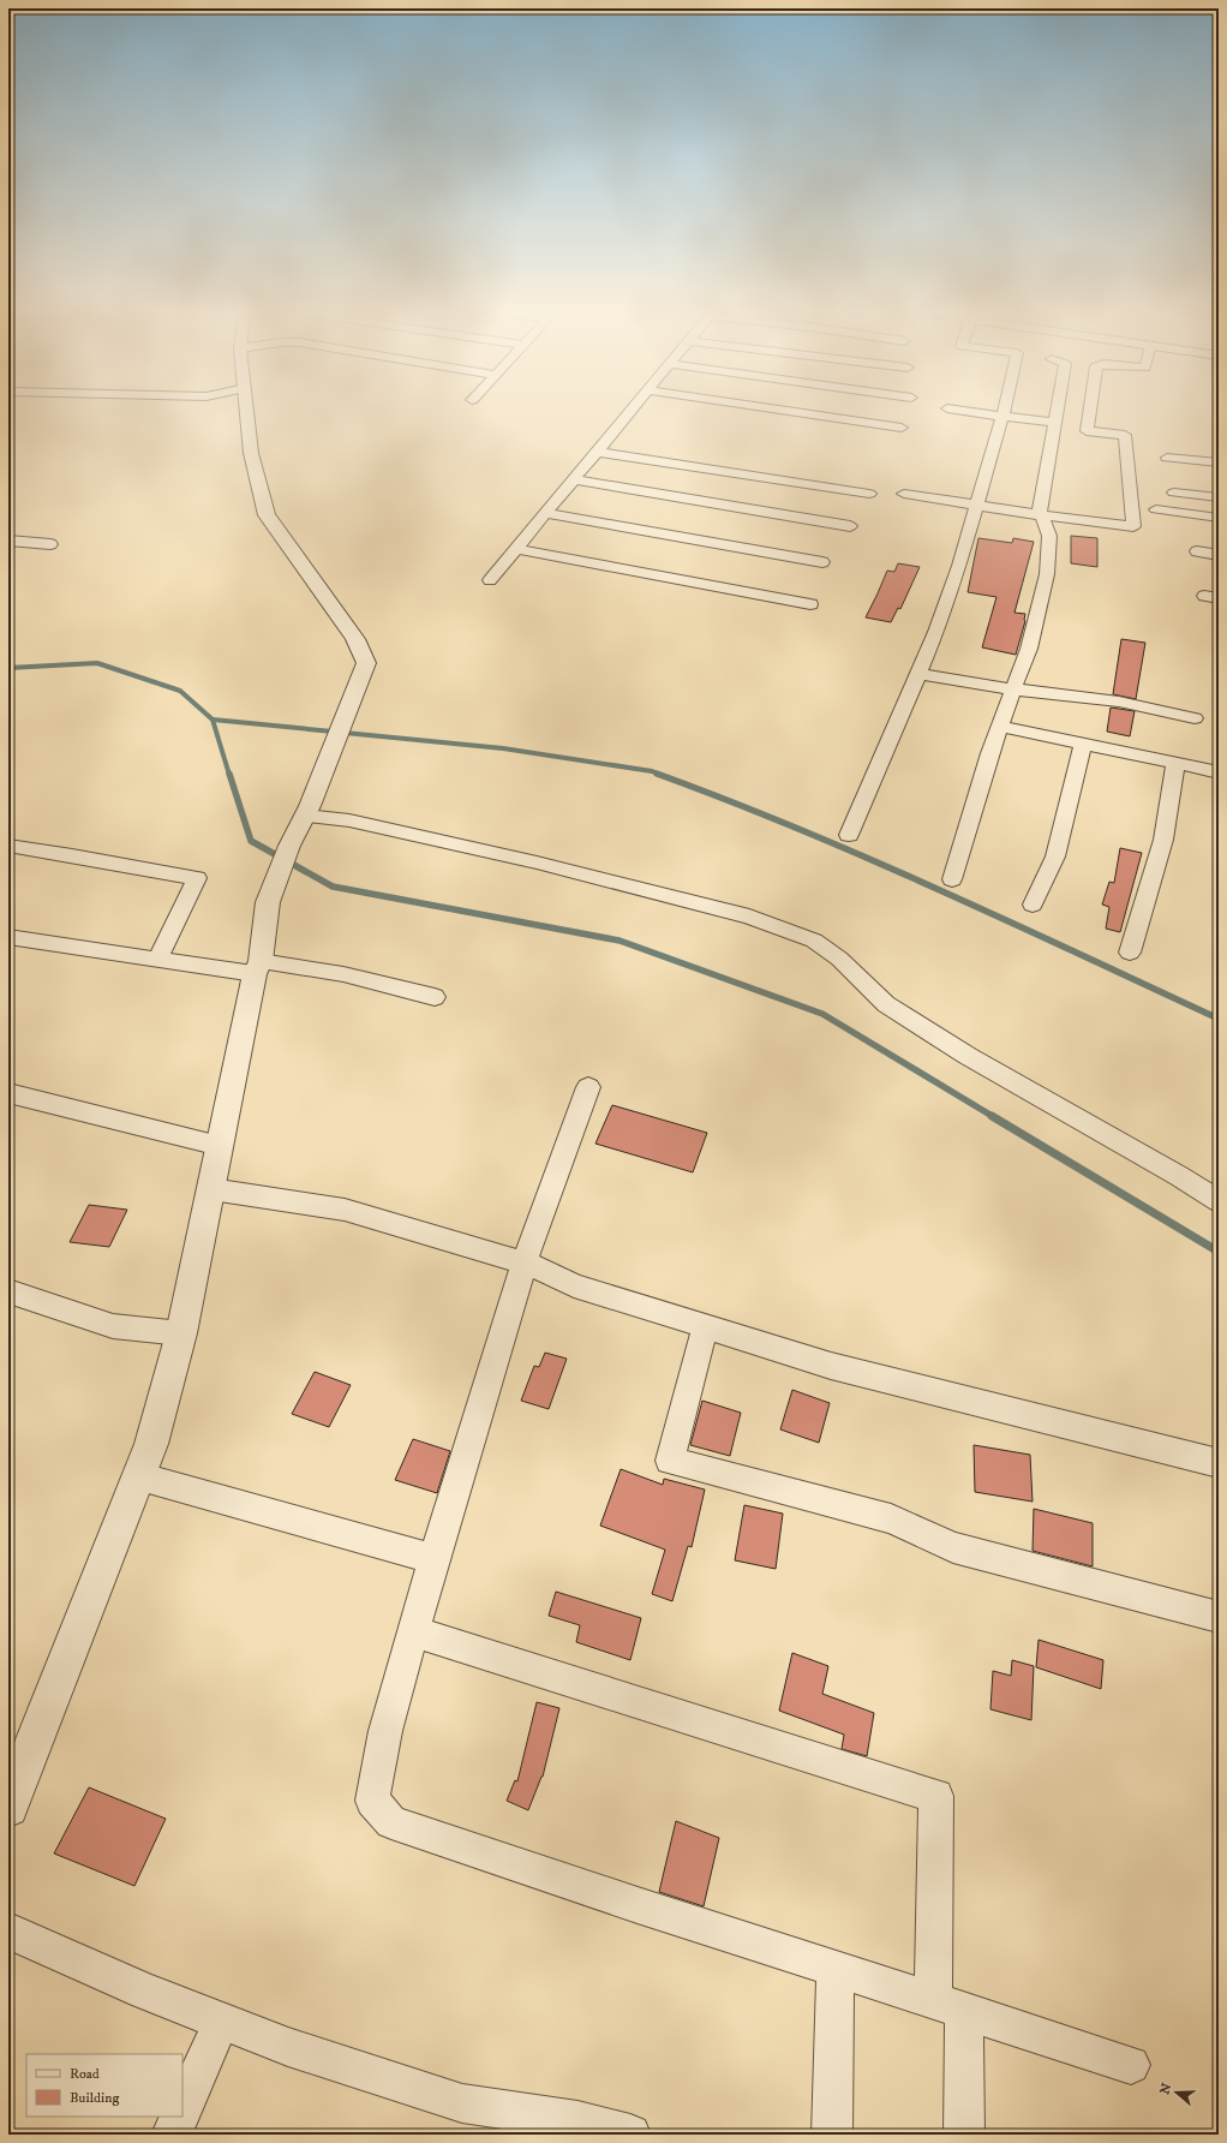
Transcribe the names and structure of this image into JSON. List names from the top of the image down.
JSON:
{
  "legend": ["Road", "Building"],
  "north": "left"
}
